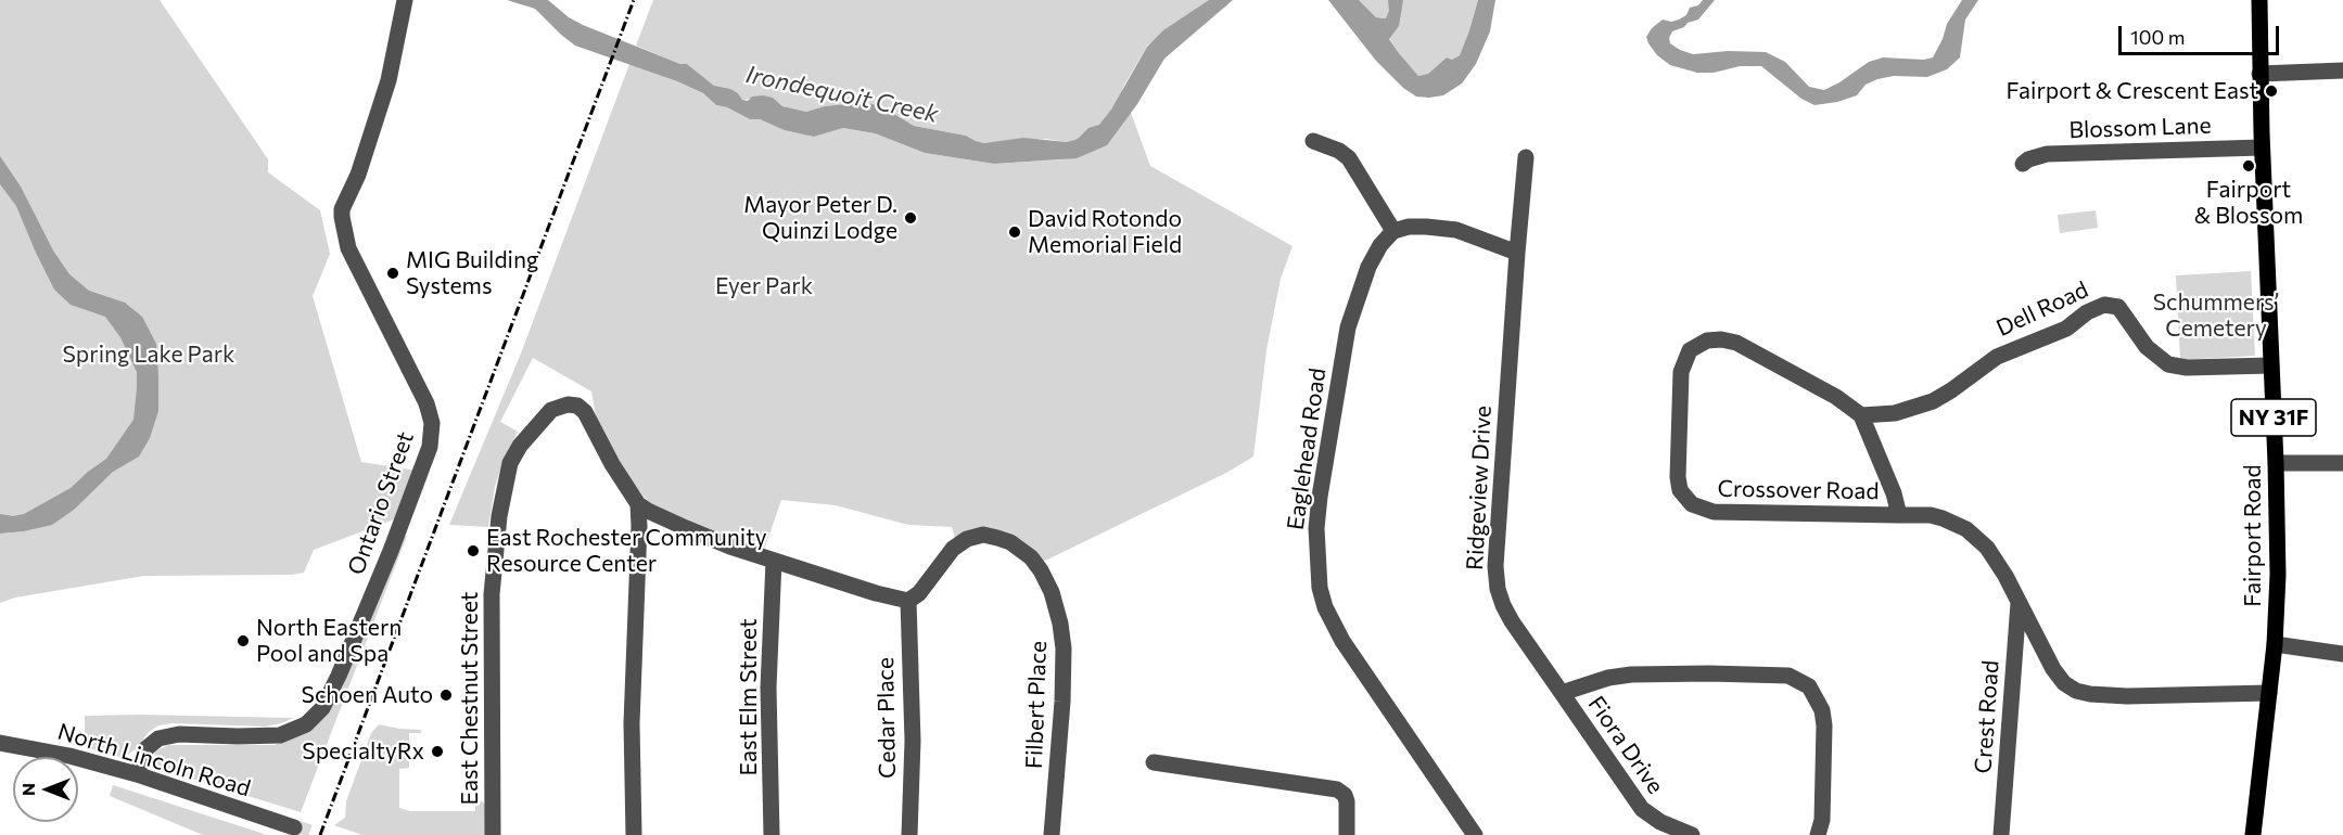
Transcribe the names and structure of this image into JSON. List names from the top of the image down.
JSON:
{
  "streets": {
    "main road": ["NY 31F", "Fairport Road"],
    "street": [
      "Blossom Lane",
      "Dell Road",
      "Eaglehead Road",
      "Ridgeview Drive",
      "Crossover Road",
      "Ontario Street",
      "East Elm Street",
      "East Chestnut Street",
      "Filbert Place",
      "Crest Road",
      "Cedar Place",
      "Fiora Drive",
      "North Lincoln Road"
    ]
  },
  "crossings": [
    ["Blossom Lane", "Fairport Road"],
    ["Dell Road", "Crossover Road"],
    ["Dell Road", "Fairport Road"],
    ["Ridgeview Drive", "Fiora Drive"],
    ["Crossover Road", "Fairport Road"],
    ["Crossover Road", "Crest Road"],
    ["Ontario Street", "North Lincoln Road"],
    ["Filbert Place", "Cedar Place"]
  ],
  "water": ["Irondequoit Creek"],
  "parks": ["Eyer Park", "Schummers’ Cemetery", "Spring Lake Park"],
  "places": [
    "Fairport & Crescent East",
    "Fairport & Blossom",
    "Mayor Peter D. Quinzi Lodge",
    "David Rotondo Memorial Field",
    "MIG Building Systems",
    "East Rochester Community Resource Center",
    "North Eastern Pool and Spa",
    "Schoen Auto",
    "SpecialtyRx"
  ],
  "scale_bar": "100 m",
  "north": "left"
}
